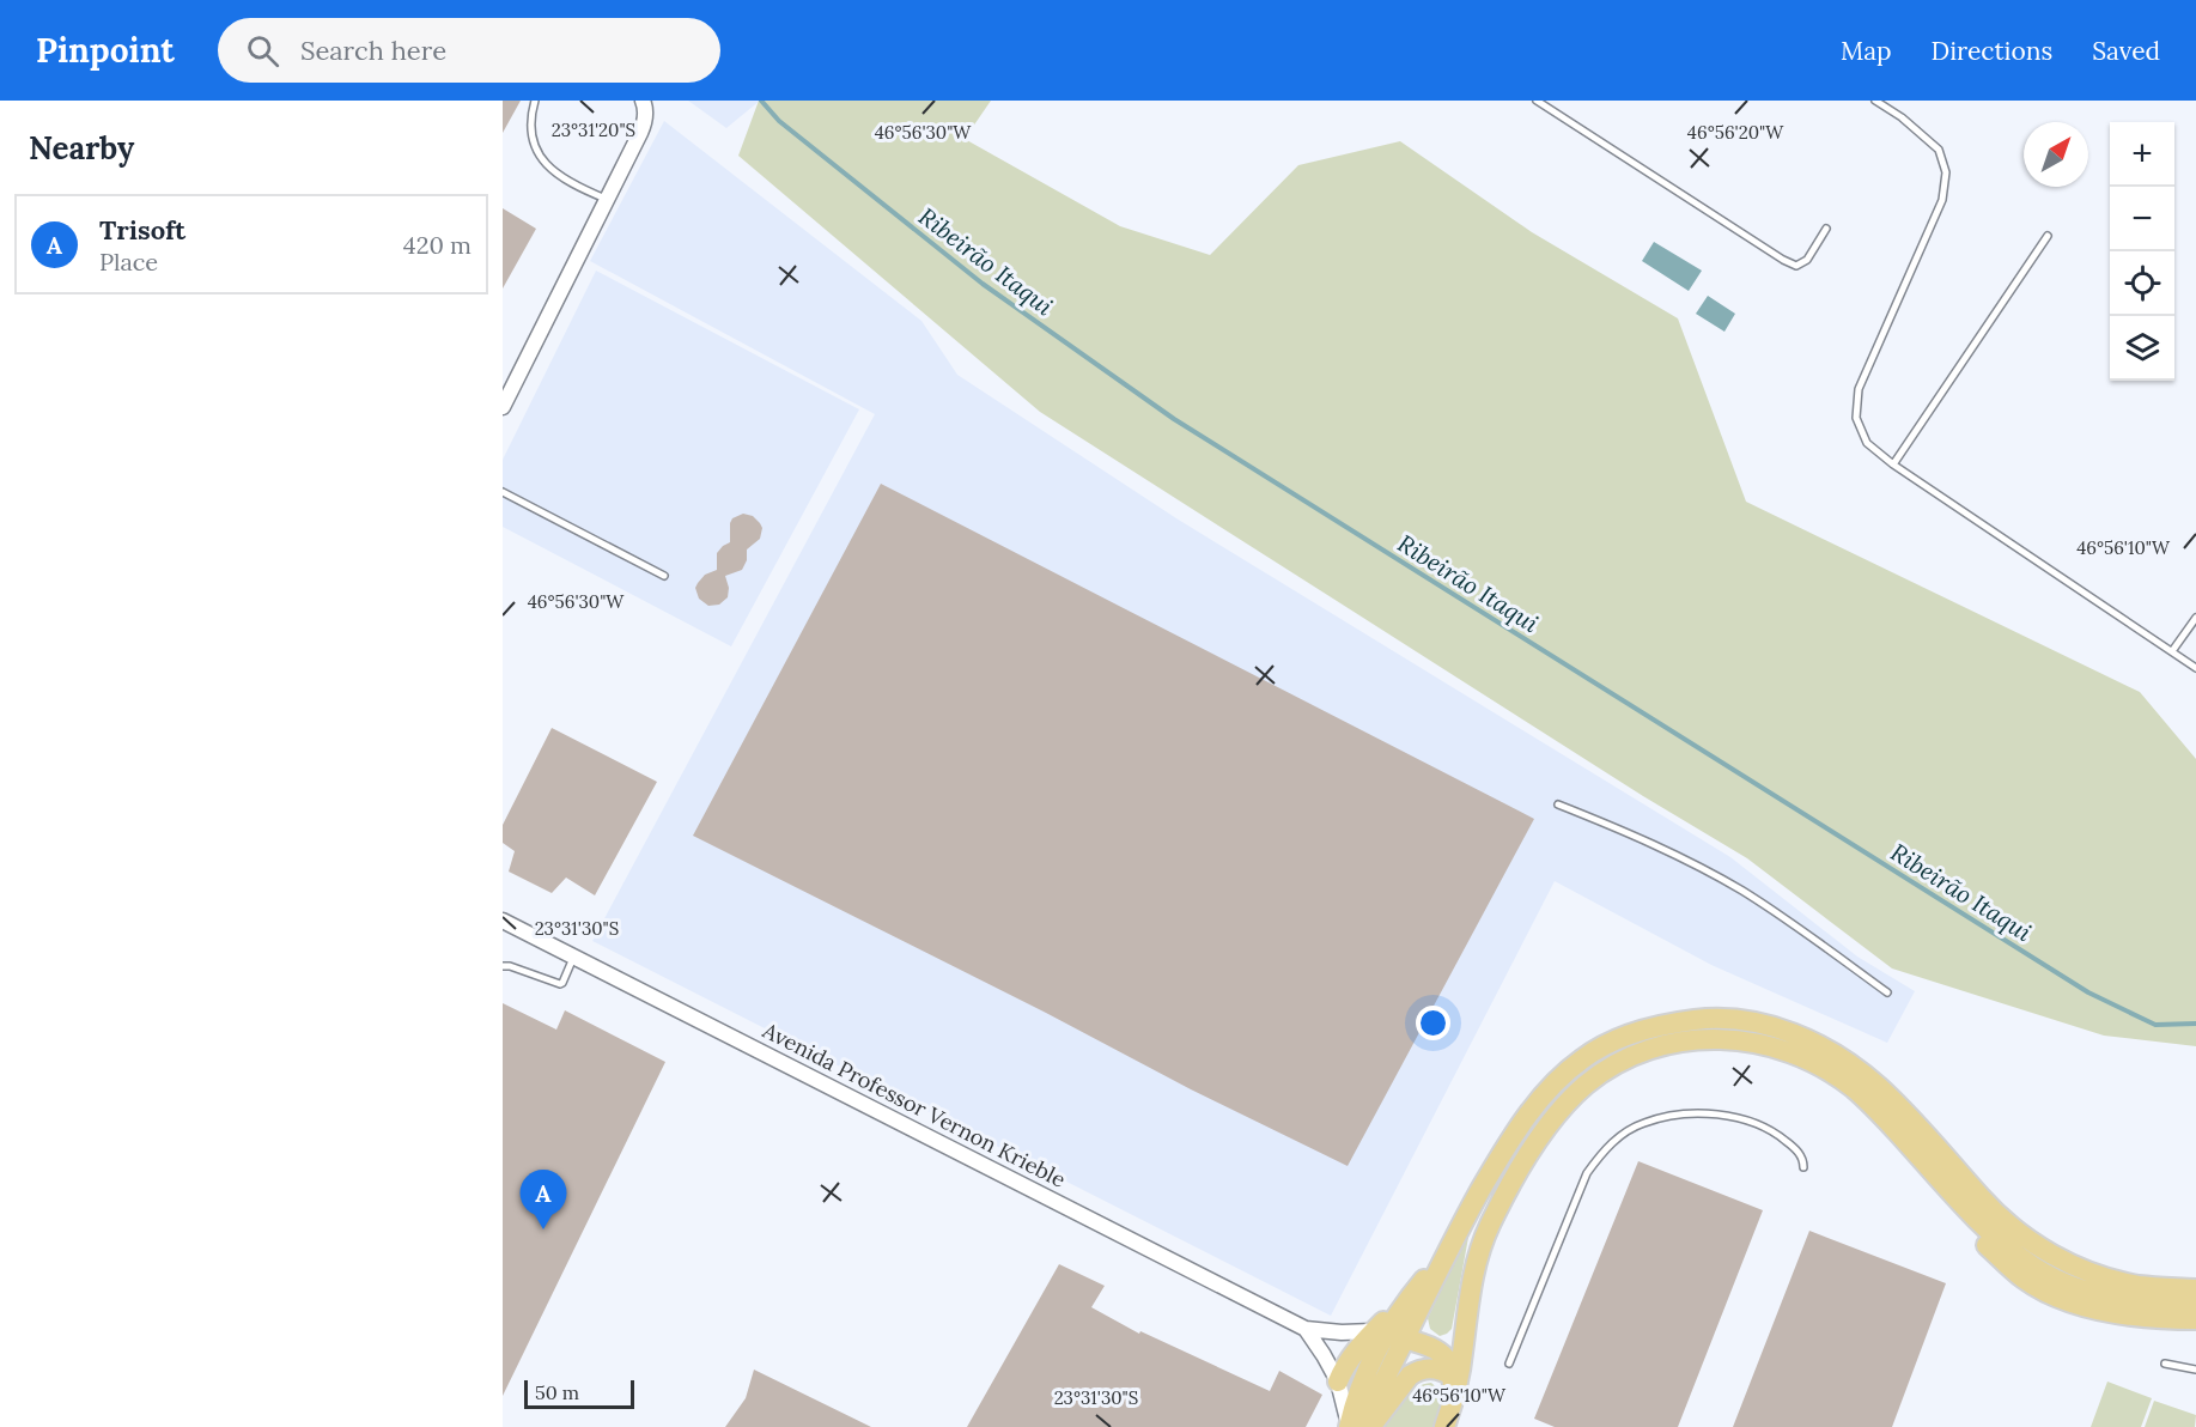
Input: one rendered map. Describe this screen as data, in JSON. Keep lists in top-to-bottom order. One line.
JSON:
{"streets":{"street":["Avenida Professor Vernon Krieble"]},"water":["Ribeirão Itaqui"],"scale_bar":"50 m","north":"top right","page":{"header":"Pinpoint","search":"Search here","nav":["Map","Directions","Saved"],"heading":"Nearby","map_buttons":["+","−"],"list":[{"mark":"A","name":"Trisoft","note":"Place","value":"420 m"}],"pins":"A","scale":"50 m"},"coordinates":["23°31'20\"S","46°56'30\"W","46°56'20\"W","46°56'10\"W","23°31'30\"S"]}
